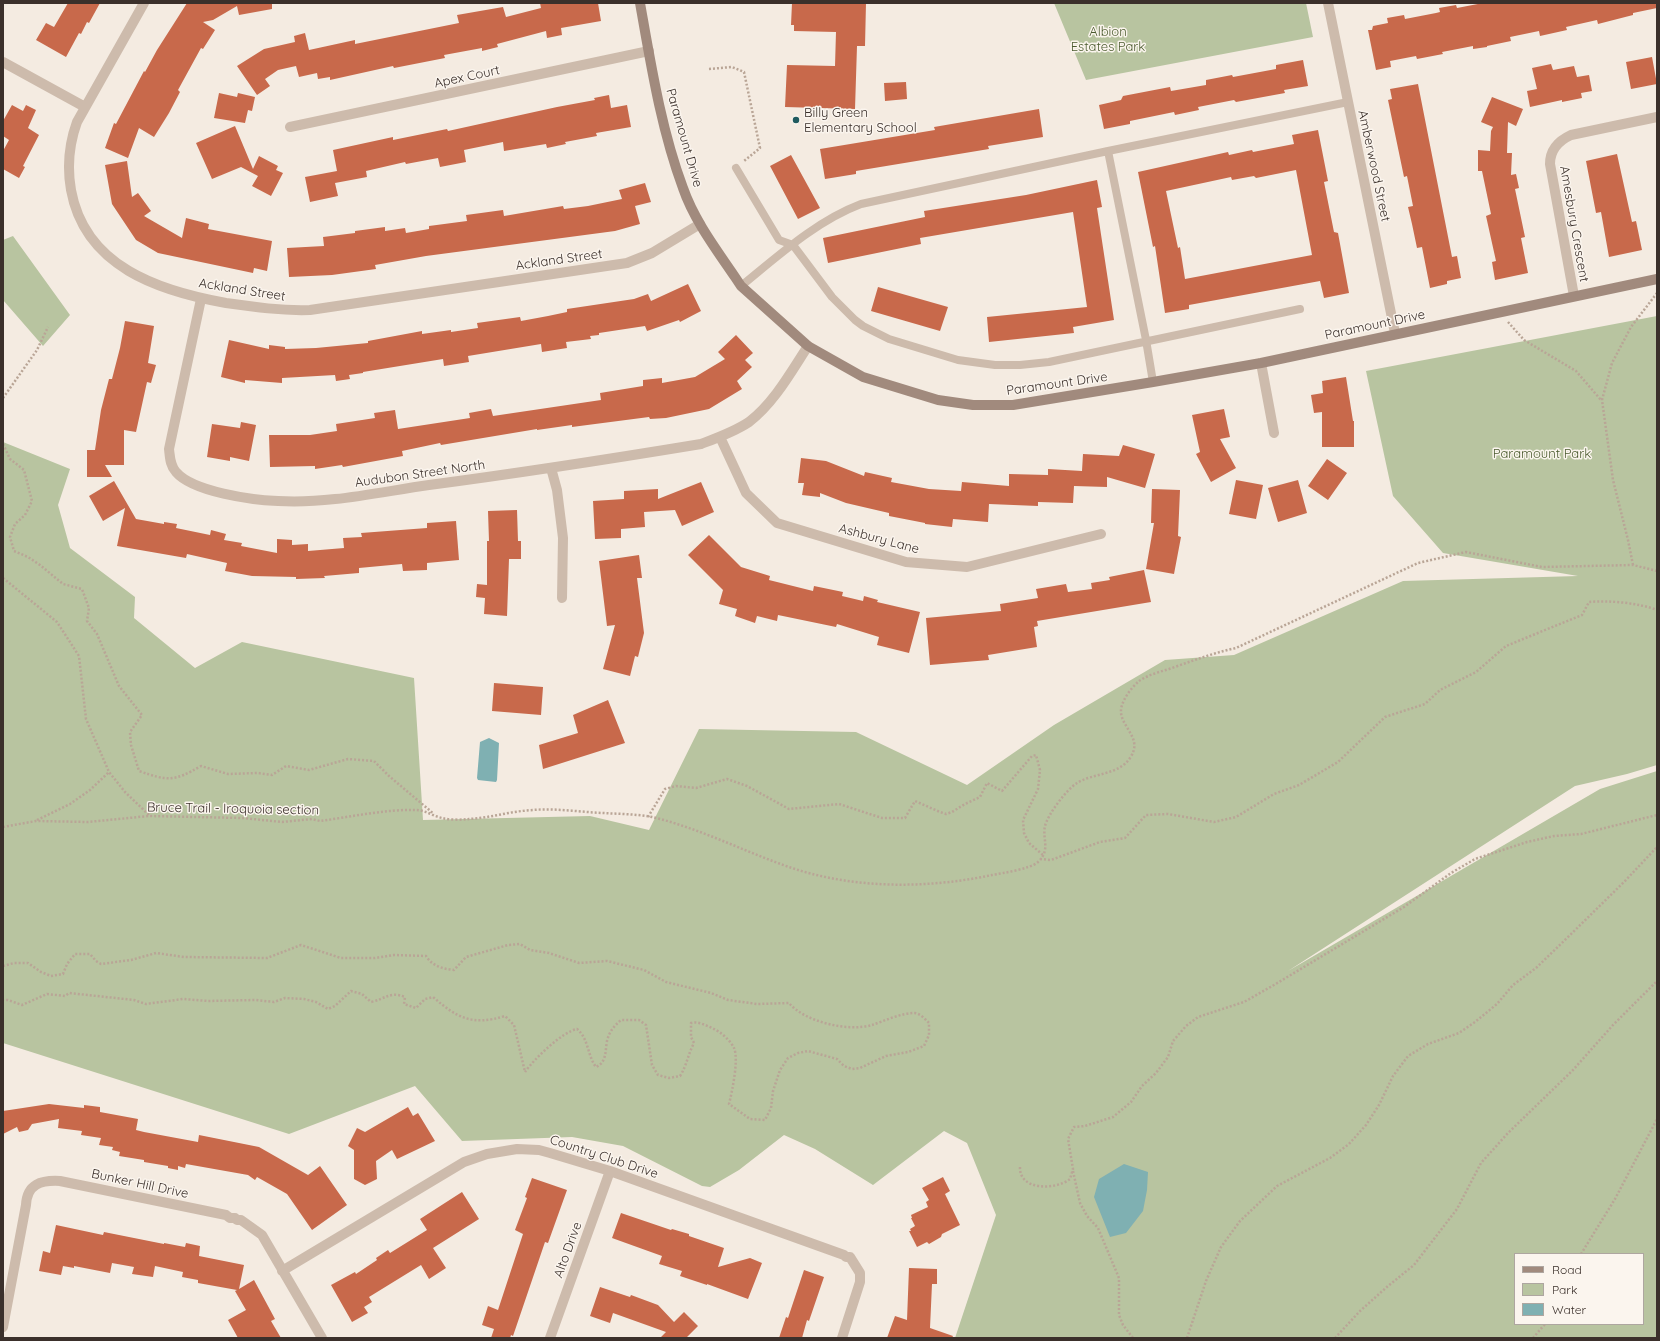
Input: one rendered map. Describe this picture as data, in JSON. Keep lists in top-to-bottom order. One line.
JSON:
{"streets":{"street":["Apex Court","Paramount Drive","Amberwood Street","Amesbury Crescent","Ackland Street","Audubon Street North","Ashbury Lane","Country Club Drive","Bunker Hill Drive","Alto Drive"],"path":["Bruce Trail - Iroquoia section"]},"crossings":[["Apex Court","Paramount Drive"],["Paramount Drive","Amberwood Street"],["Paramount Drive","Amesbury Crescent"],["Paramount Drive","Ackland Street"],["Paramount Drive","Audubon Street North"],["Ackland Street","Audubon Street North"],["Audubon Street North","Ashbury Lane"],["Country Club Drive","Bunker Hill Drive"],["Country Club Drive","Alto Drive"]],"parks":["Albion Estates Park","Paramount Park"],"places":["Billy Green Elementary School"],"legend":["Road","Park","Water"]}
